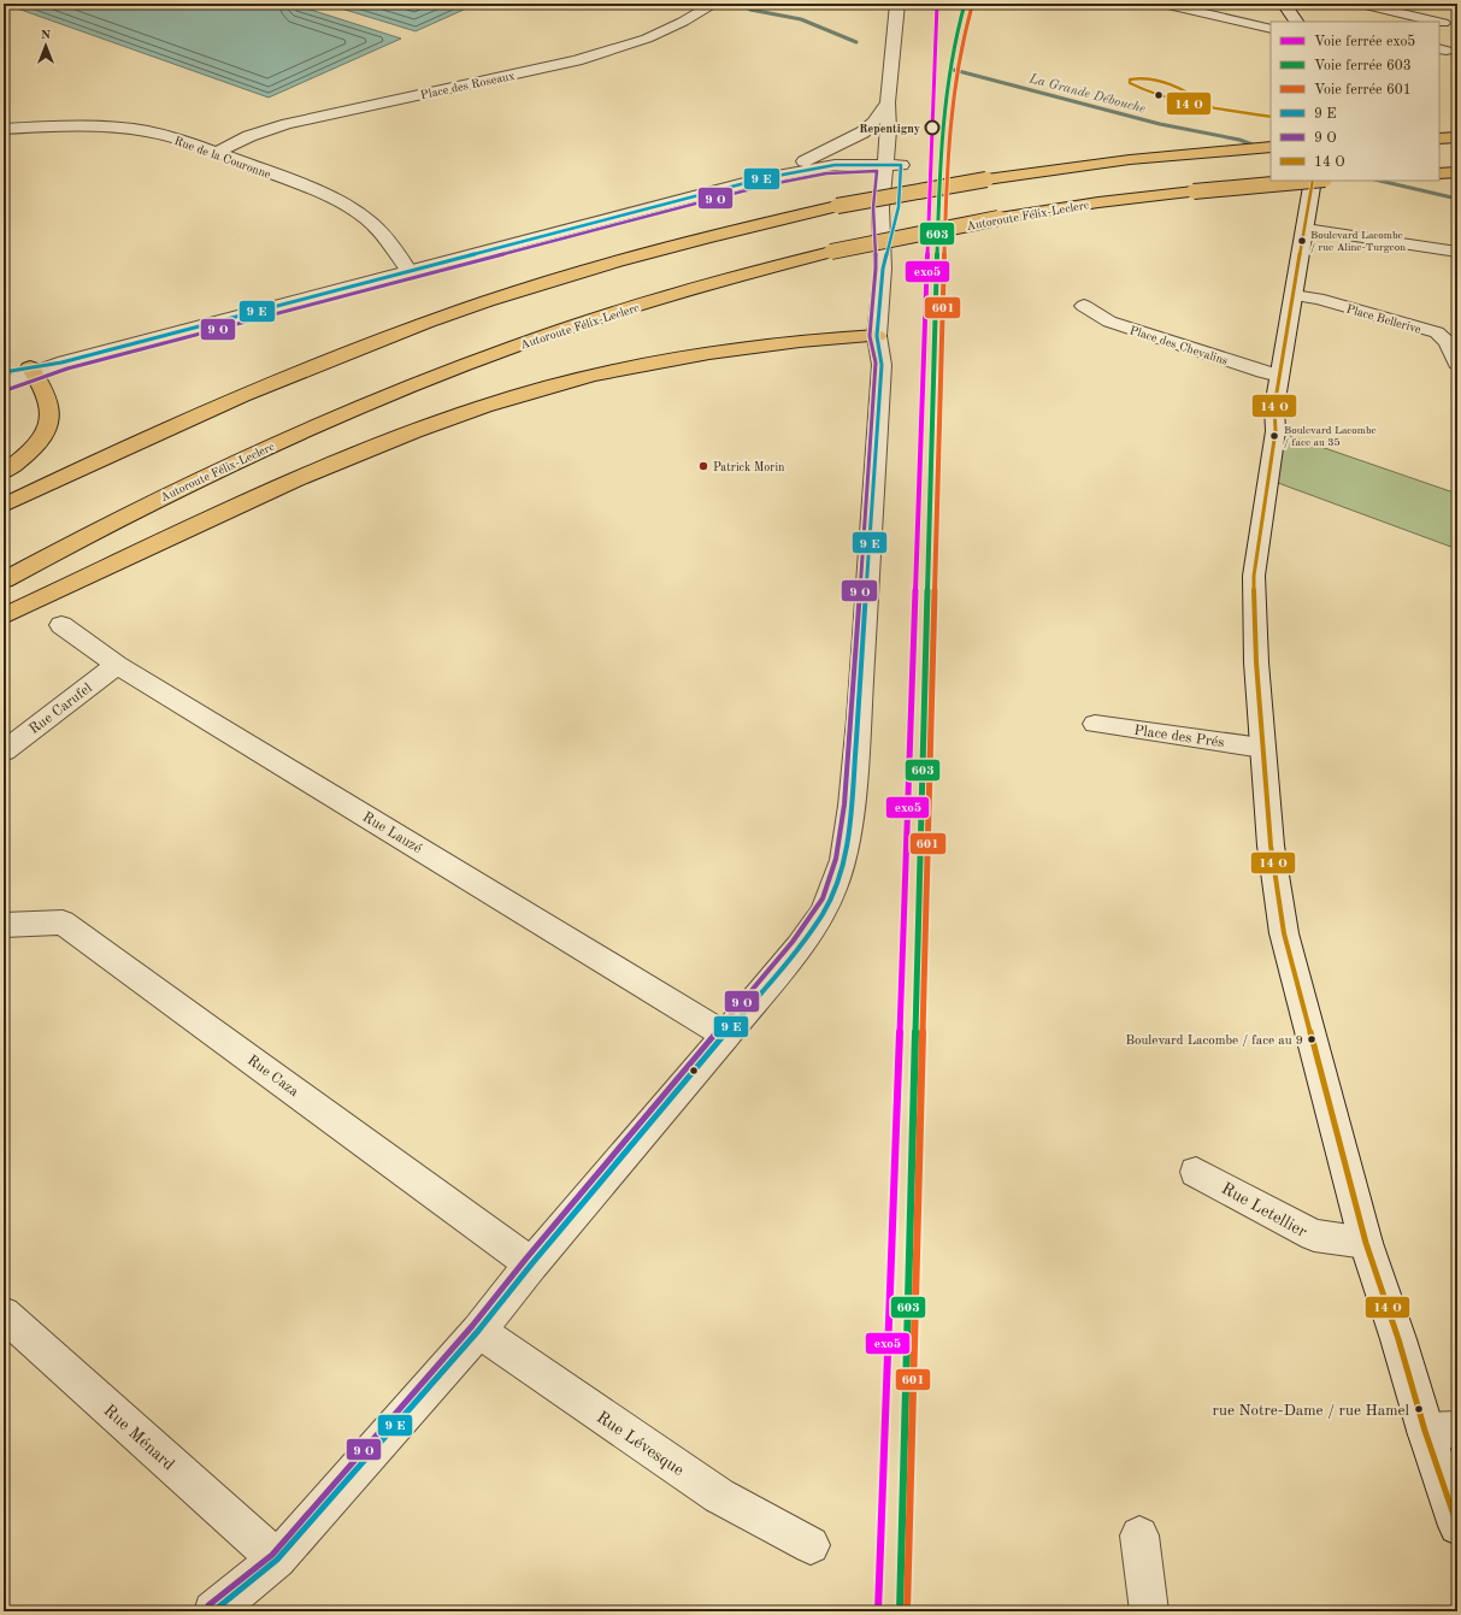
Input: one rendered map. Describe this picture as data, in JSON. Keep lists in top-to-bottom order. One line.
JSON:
{"streets":{"highway":["Autoroute Félix-Leclerc"],"street":["Place des Roseaux","Rue de la Couronne","Place Bellerive","Place des Chevalins","Rue Carufel","Place des Prés","Rue Lauzé","Rue Caza","Rue Letellier","Rue Ménard","Rue Lévesque"]},"crossings":[["Place des Roseaux","Rue de la Couronne"],["Rue Carufel","Rue Lauzé"]],"water":["La Grande Débouche"],"places":["Repentigny","Boulevard Lacombe / rue Aline-Turgeon","Boulevard Lacombe / face au 35","Patrick Morin","Boulevard Lacombe / face au 9","rue Notre-Dame / rue Hamel"],"lines":["rail line exo5","rail line 603","rail line 601"],"legend":["Voie ferrée exo5","Voie ferrée 603","Voie ferrée 601","9 E","9 O","14 O"],"north":"top"}
